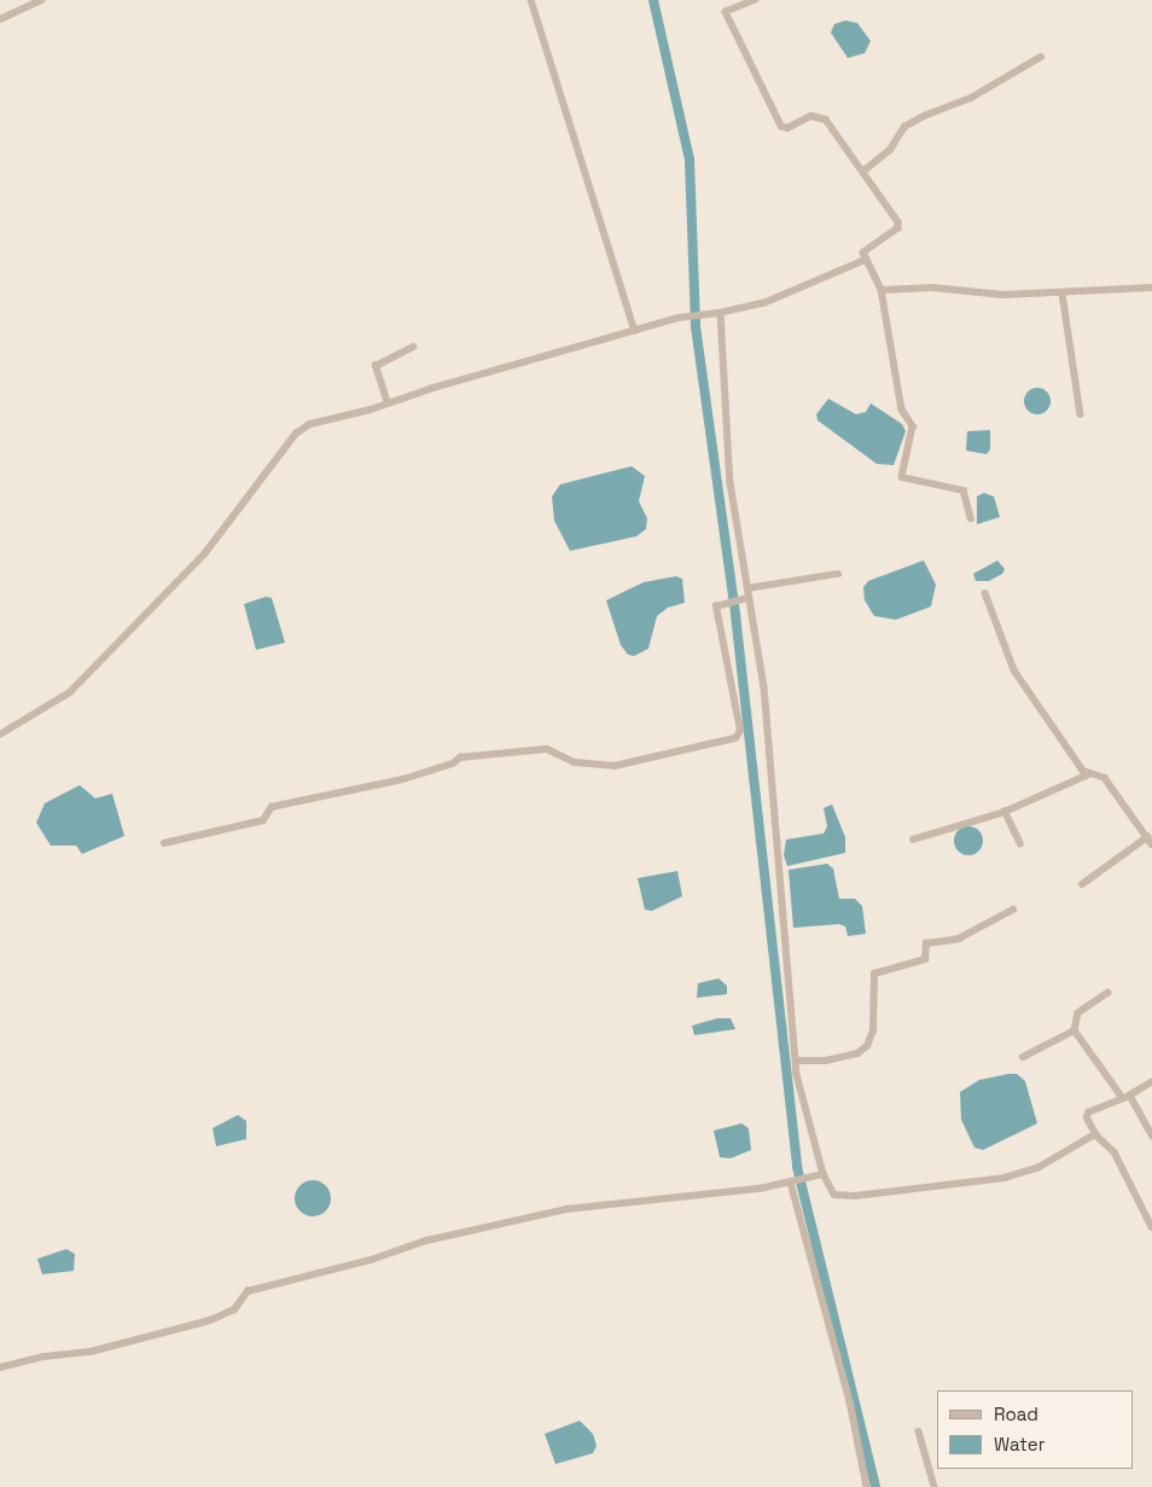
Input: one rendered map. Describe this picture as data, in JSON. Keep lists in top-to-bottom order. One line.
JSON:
{"legend":["Road","Water"]}
